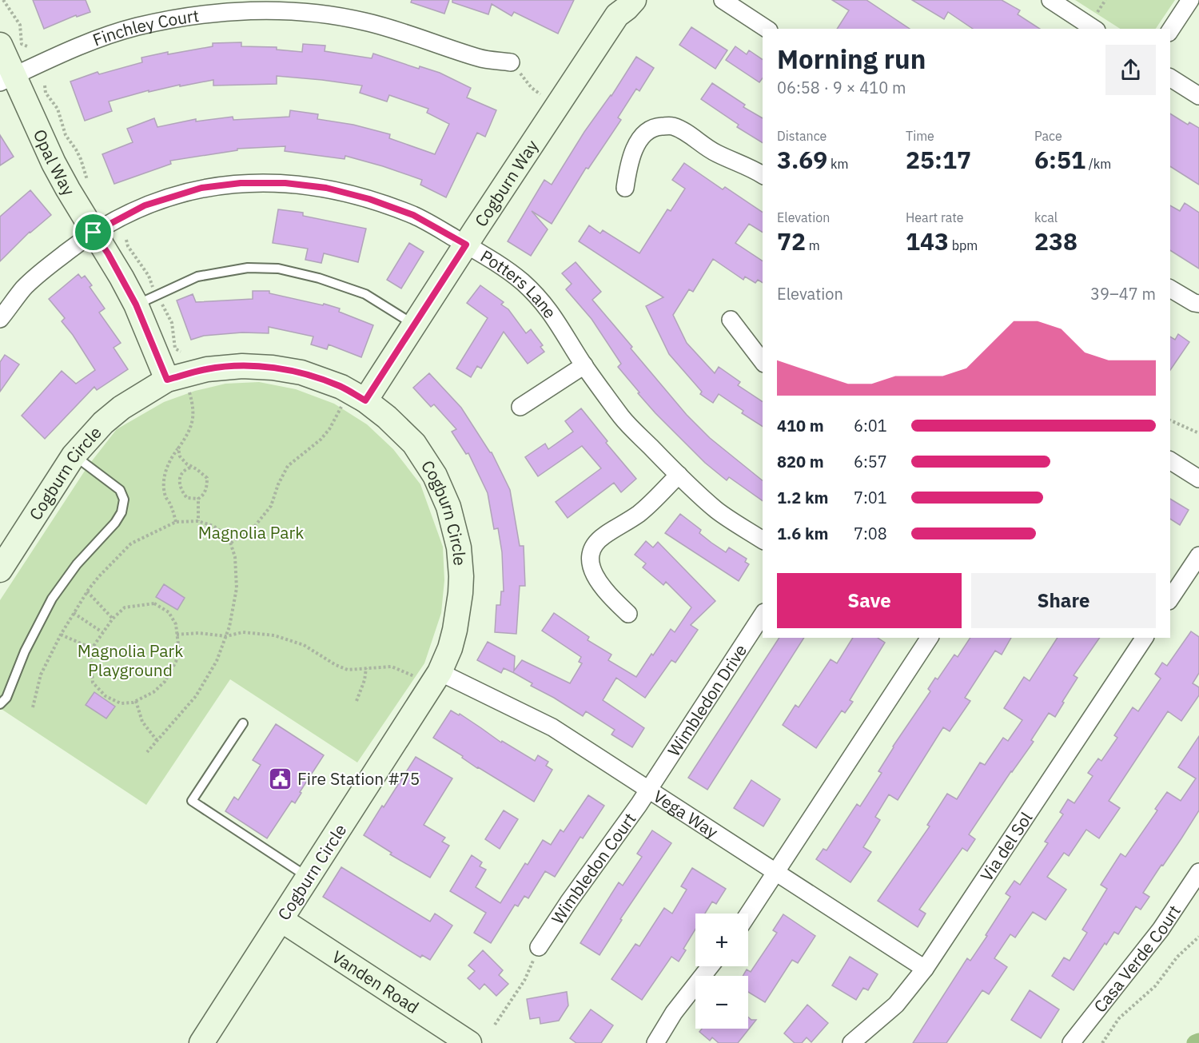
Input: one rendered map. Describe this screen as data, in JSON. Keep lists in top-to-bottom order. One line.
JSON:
{"streets":{"street":["Finchley Court","Opal Way","Cogburn Way","Potters Lane","Cogburn Circle","Wimbledon Drive","Vega Way","Via del Sol","Wimbledon Court","Casa Verde Court","Vanden Road"]},"crossings":[["Finchley Court","Opal Way"],["Opal Way","Potters Lane"],["Opal Way","Cogburn Circle"],["Cogburn Way","Potters Lane"],["Cogburn Way","Cogburn Circle"],["Cogburn Circle","Vega Way"],["Cogburn Circle","Vanden Road"],["Wimbledon Drive","Vega Way"],["Wimbledon Drive","Wimbledon Court"],["Vega Way","Via del Sol"],["Vega Way","Wimbledon Court"]],"parks":["Magnolia Park","Magnolia Park Playground"],"places":{"public building":["Fire Station #75"]},"page":{"heading":["Morning run","06:58 · 9 × 410 m"],"stats":[["Distance","3.69 km"],["Time","25:17"],["Pace","6:51 /km"],["Elevation","72 m"],["Heart rate","143 bpm"],["kcal","238"]],"chart":["Elevation","39–47 m"],"list":[{"name":"410 m","note":"6:01"},{"name":"820 m","note":"6:57"},{"name":"1.2 km","note":"7:01"},{"name":"1.6 km","note":"7:08"}],"buttons":["Save","Share"],"map_buttons":["+","−"]}}
